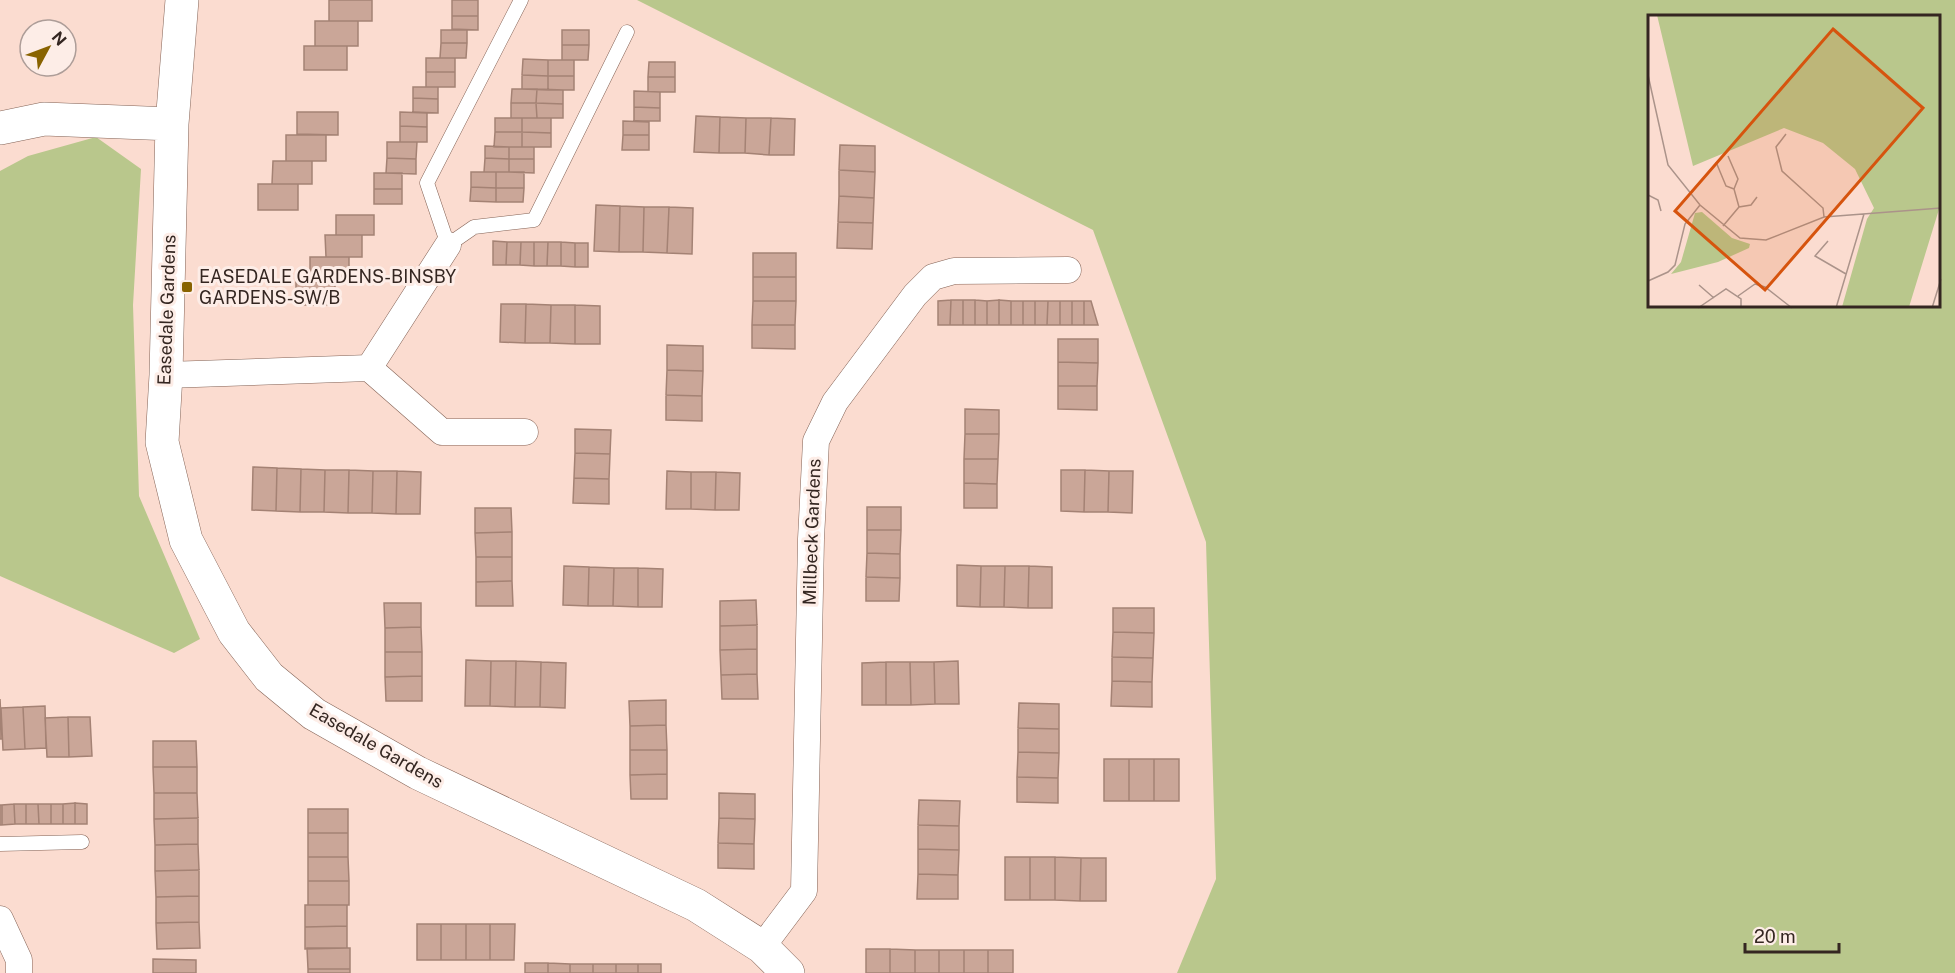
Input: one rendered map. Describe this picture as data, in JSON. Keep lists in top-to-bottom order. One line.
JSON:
{"streets":{"street":["Easedale Gardens","Millbeck Gardens"]},"crossings":[["Easedale Gardens","Millbeck Gardens"]],"places":{"transit":["EASEDALE GARDENS-BINSBY GARDENS-SW/B"]},"scale_bar":"20 m","north":"top right"}
